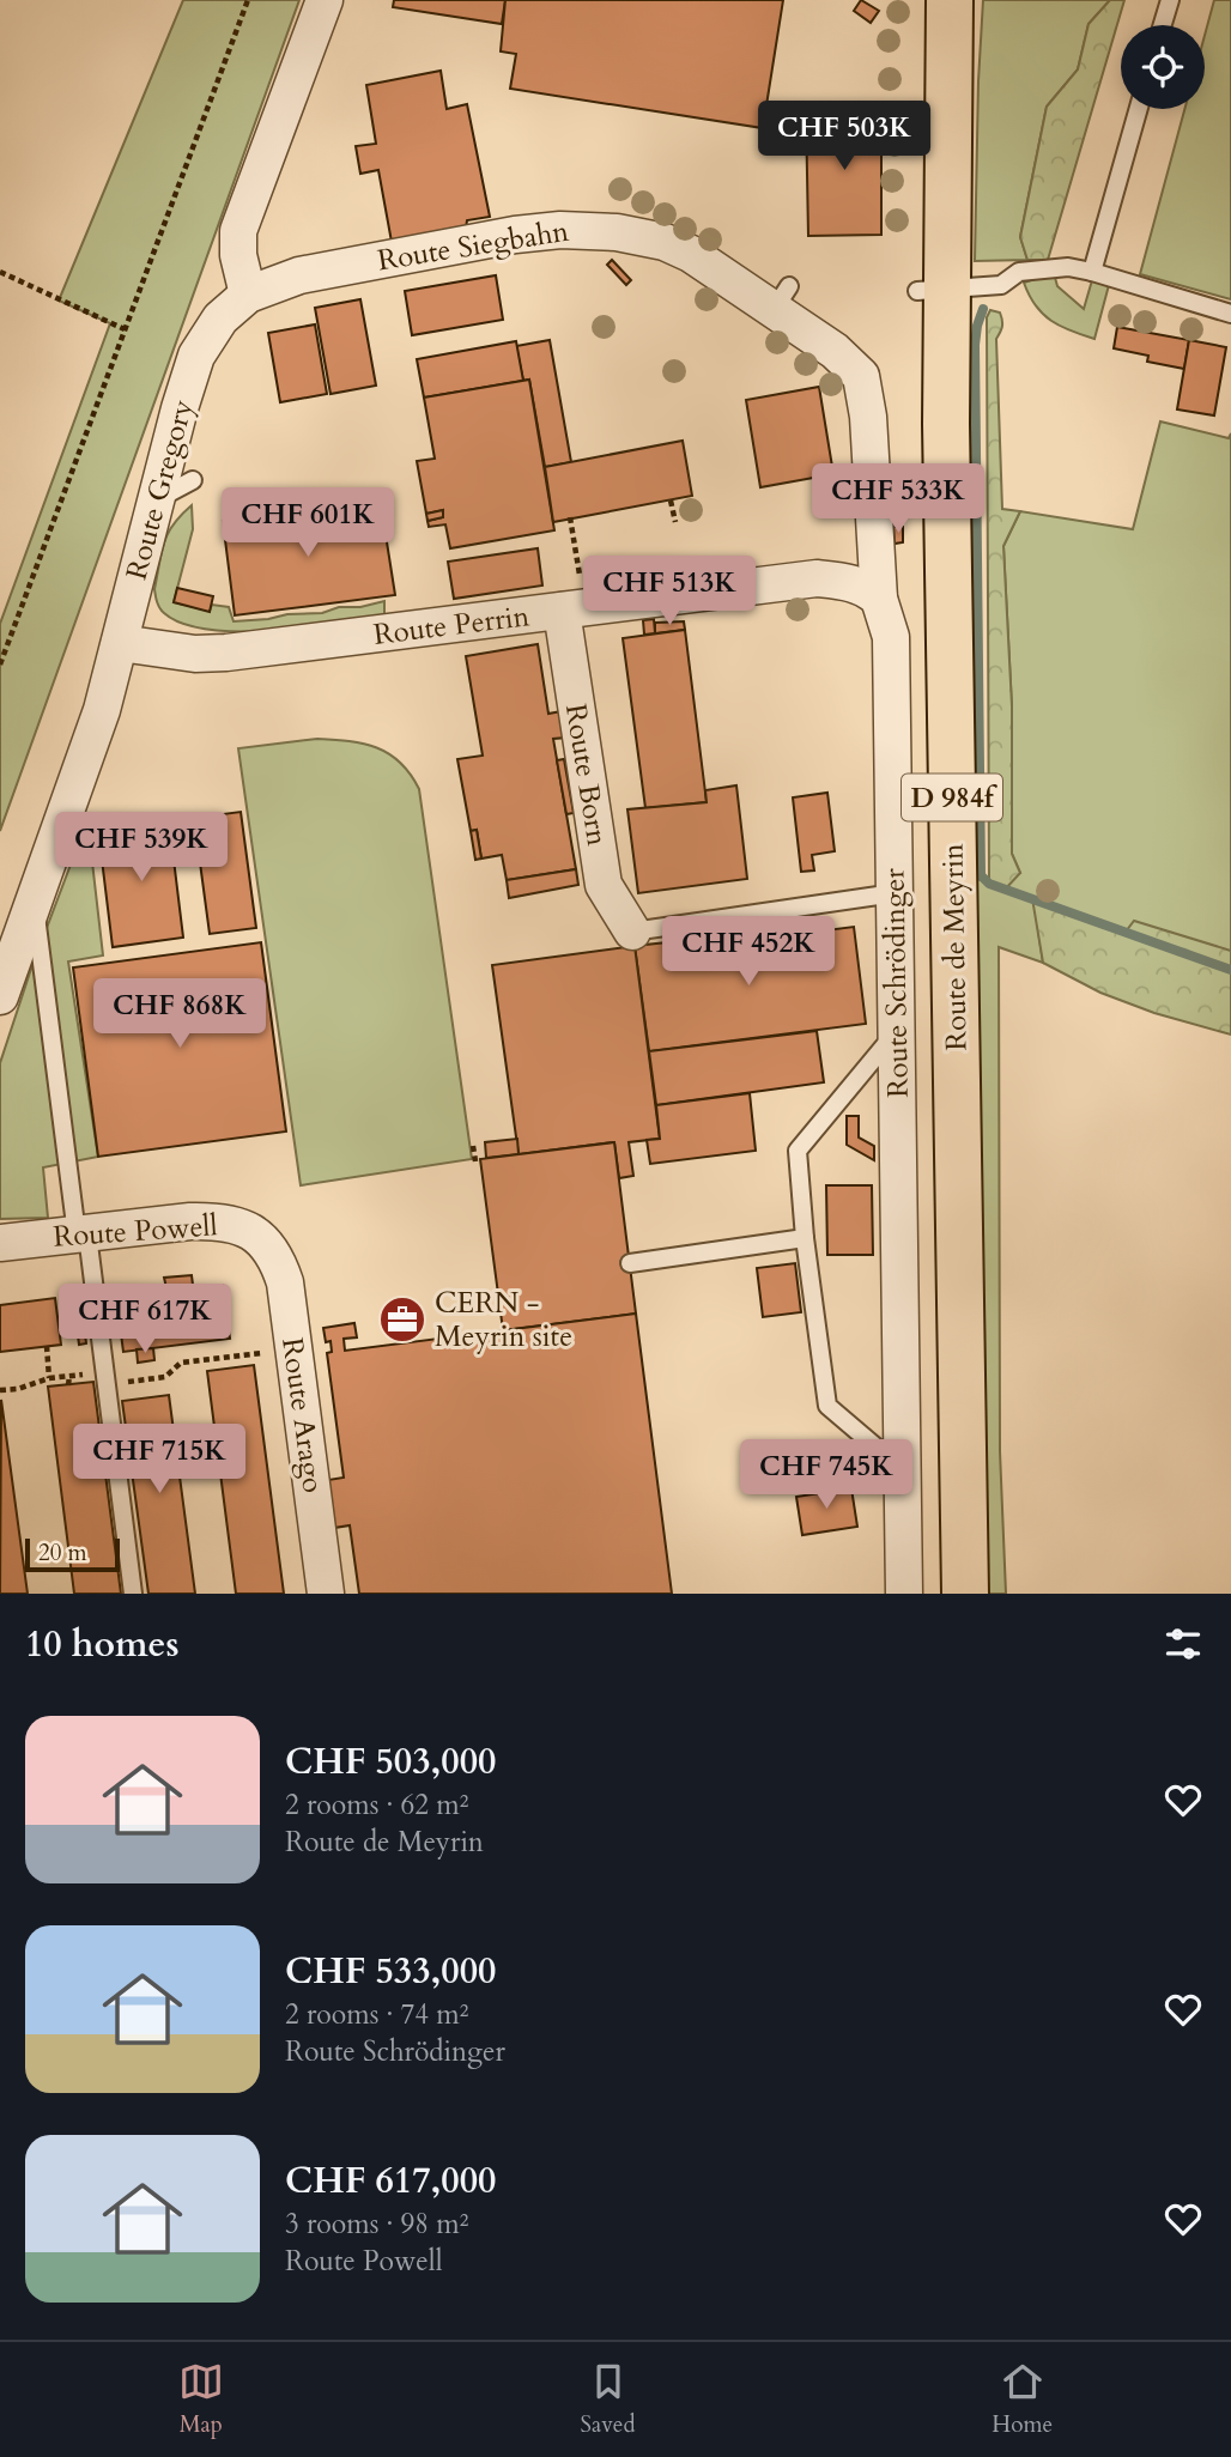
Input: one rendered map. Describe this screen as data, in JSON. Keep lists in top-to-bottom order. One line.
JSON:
{"streets":{"main road":["D 984f","Route de Meyrin"],"street":["Route Siegbahn","Route Gregory","Route Perrin","Route Born","Route Schrödinger","Route Powell","Route Arago"]},"crossings":[["Route Siegbahn","Route Gregory"],["Route Siegbahn","Route Schrödinger"],["Route Gregory","Route Perrin"],["Route Perrin","Route Born"],["Route Perrin","Route Schrödinger"],["Route Powell","Route Arago"]],"places":{"office":["CERN - Meyrin site"]},"scale_bar":"20 m","page":{"price":["CHF 503K","CHF 533K","CHF 601K","CHF 513K","CHF 539K","CHF 452K","CHF 868K","CHF 617K","CHF 715K","CHF 745K"],"scale":"20 m","heading":"10 homes","list":[{"name":"CHF 503,000","note":"2 rooms · 62 m² · Route de Meyrin"},{"name":"CHF 533,000","note":"2 rooms · 74 m² · Route Schrödinger"},{"name":"CHF 617,000","note":"3 rooms · 98 m² · Route Powell"}],"tabs":["Map","Saved","Home"]}}
